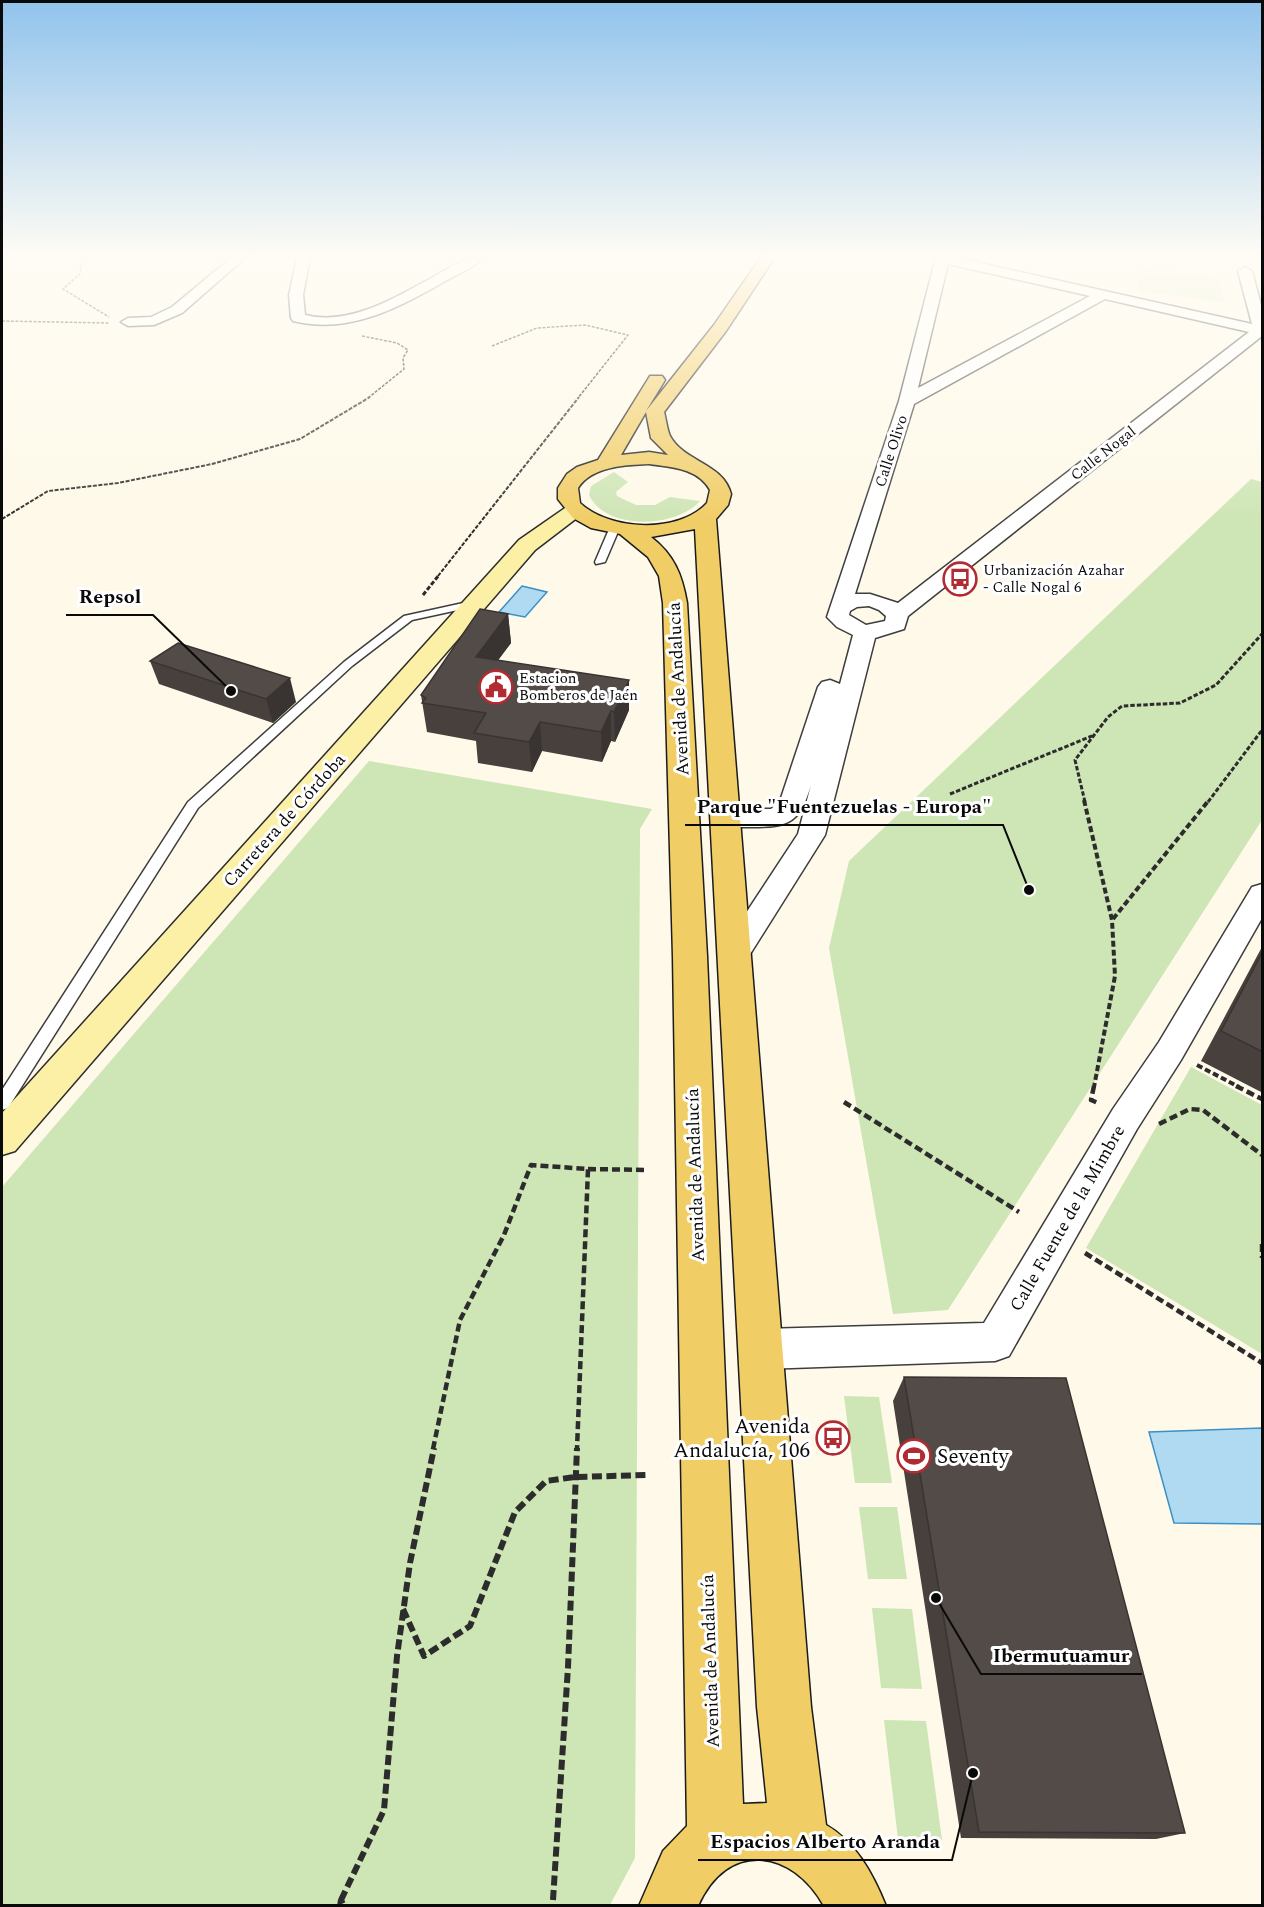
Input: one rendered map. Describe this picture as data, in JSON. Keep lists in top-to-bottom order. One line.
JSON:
{"streets":{"main road":["Avenida de Andalucía","Carretera de Córdoba"],"street":["Calle Olivo","Calle Nogal","Calle Fuente de la Mimbre"]},"crossings":[["Calle Olivo","Calle Nogal"],["Calle Olivo","Avenida de Andalucía"],["Avenida de Andalucía","Calle Fuente de la Mimbre"]],"places":{"bus stop":["Urbanización Azahar - Calle Nogal 6","Avenida Andalucía, 106"],"public building":["Estacion Bomberos de Jaén"],"other":["Repsol","Parque \"Fuentezuelas - Europa\"","Ibermutuamur","Espacios Alberto Aranda"],"sports":["Seventy"]}}
